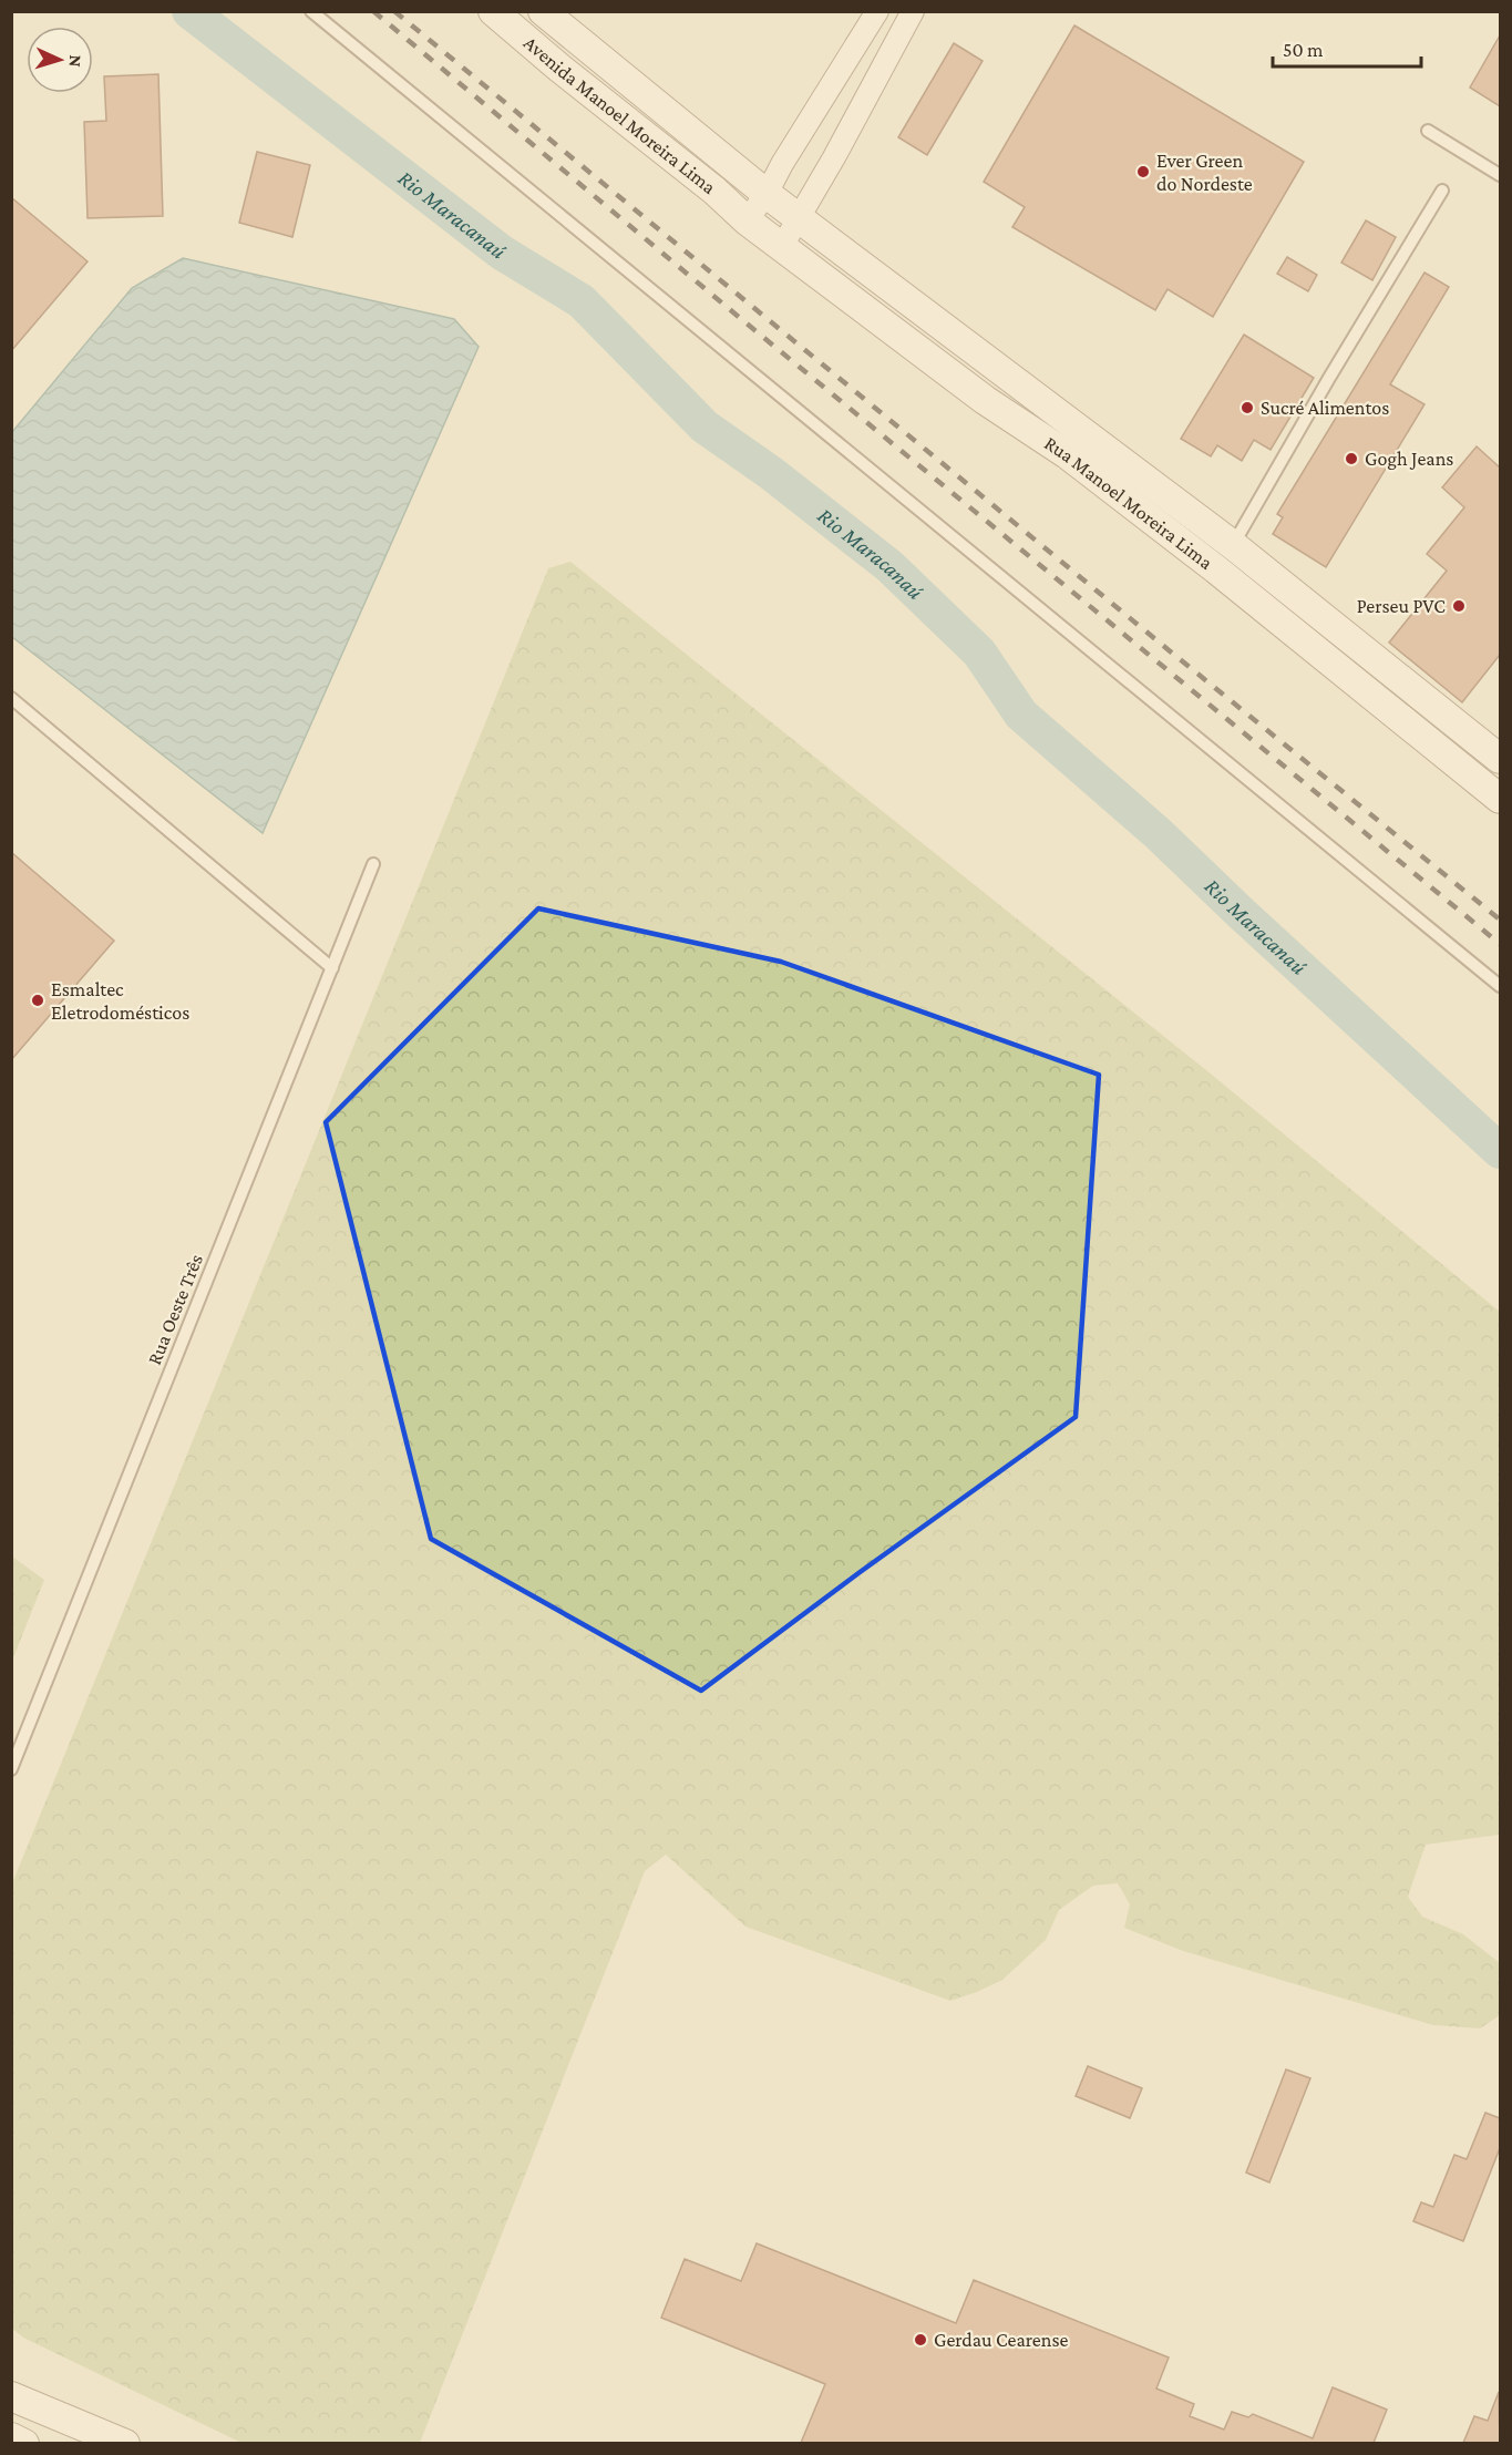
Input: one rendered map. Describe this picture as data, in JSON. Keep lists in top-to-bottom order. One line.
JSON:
{"streets":{"street":["Avenida Manoel Moreira Lima","Rua Manoel Moreira Lima"],"lane":["Rua Oeste Três"]},"crossings":[["Avenida Manoel Moreira Lima","Rua Manoel Moreira Lima"]],"water":["Rio Maracanaú"],"places":["Ever Green do Nordeste","Sucré Alimentos","Gogh Jeans","Perseu PVC","Esmaltec Eletrodomésticos","Gerdau Cearense"],"scale_bar":"50 m","north":"right"}
